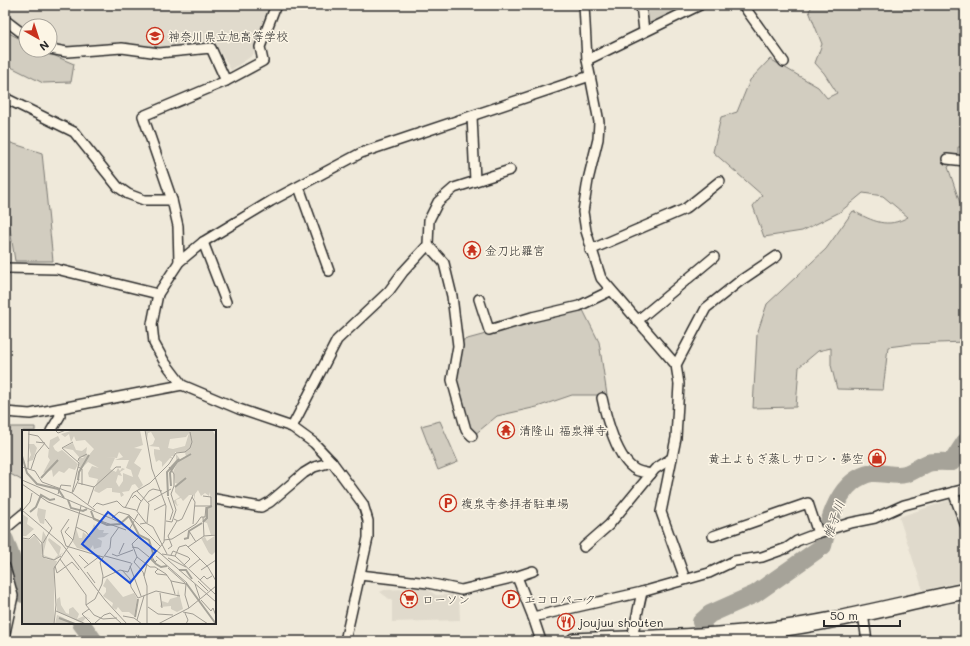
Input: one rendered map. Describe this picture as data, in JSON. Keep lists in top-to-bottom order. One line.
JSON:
{"water":["帷子川"],"places":{"school or university":["神奈川県立旭高等学校"],"temple":["金刀比羅宮","清隆山 福泉禅寺"],"shop":["黄土よもぎ蒸しサロン・夢空"],"parking":["複泉寺参拝者駐車場","エコロパーク"],"supermarket":["ローソン"],"restaurant":["joujuu shouten"]},"scale_bar":"50 m","north":"bottom right"}
